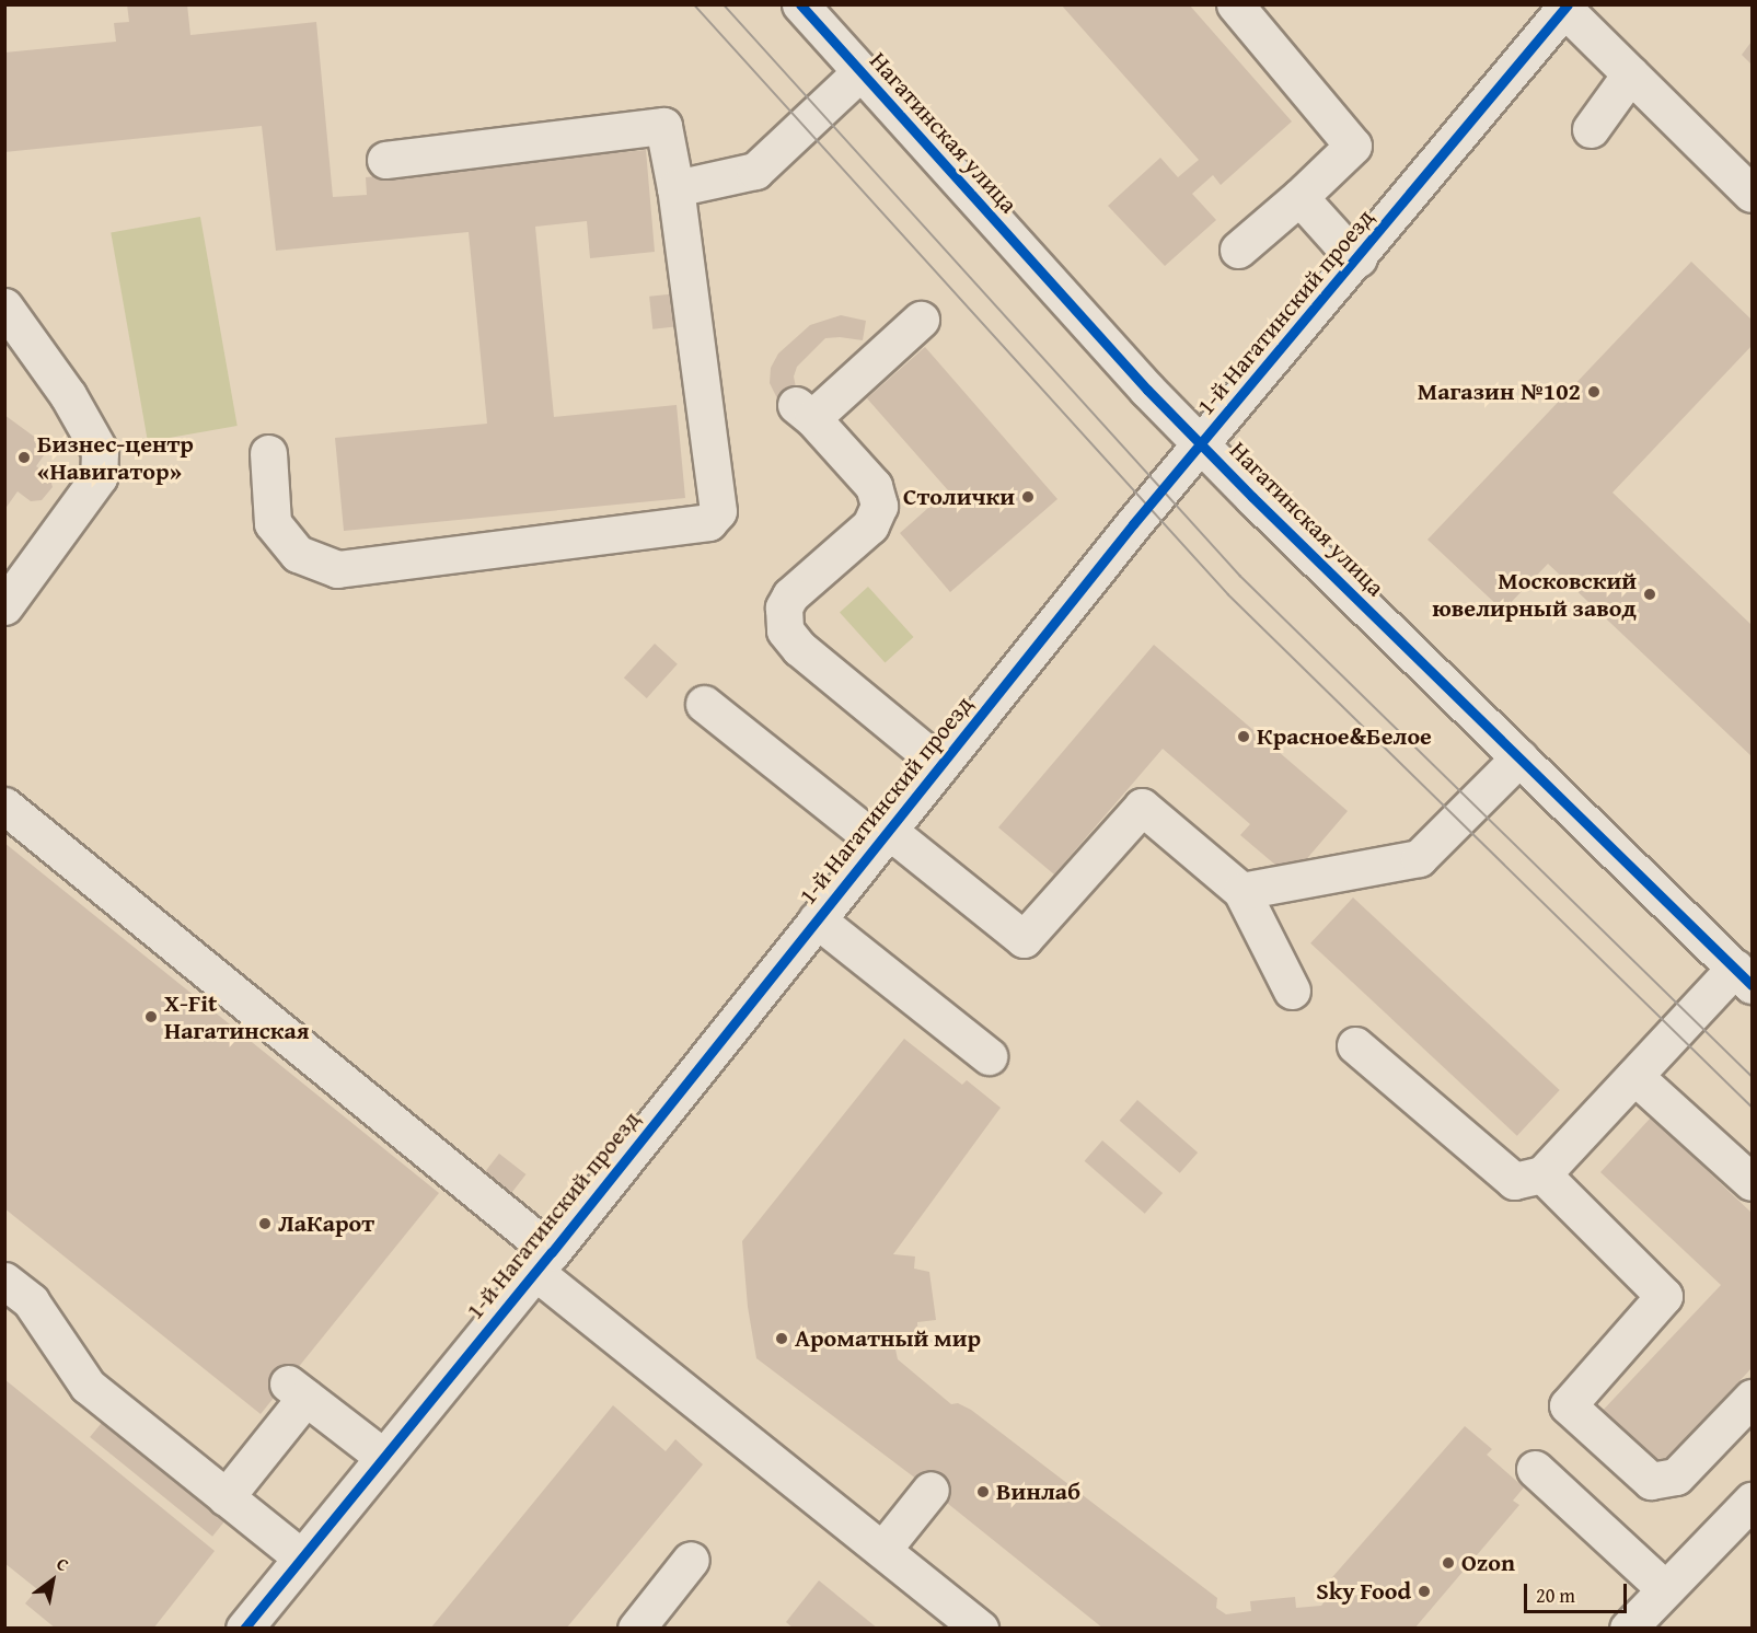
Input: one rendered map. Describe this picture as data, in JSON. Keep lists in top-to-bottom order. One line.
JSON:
{"streets":{"street":["Нагатинская улица","1-й Нагатинский проезд"]},"crossings":[["Нагатинская улица","1-й Нагатинский проезд"]],"places":["Магазин №102","Бизнес-центр «Навигатор»","Столички","Московский ювелирный завод","Красное&Белое","X-Fit Нагатинская","ЛаКарот","Ароматный мир","Винлаб","Ozon","Sky Food"],"scale_bar":"20 m","north":"top right"}
